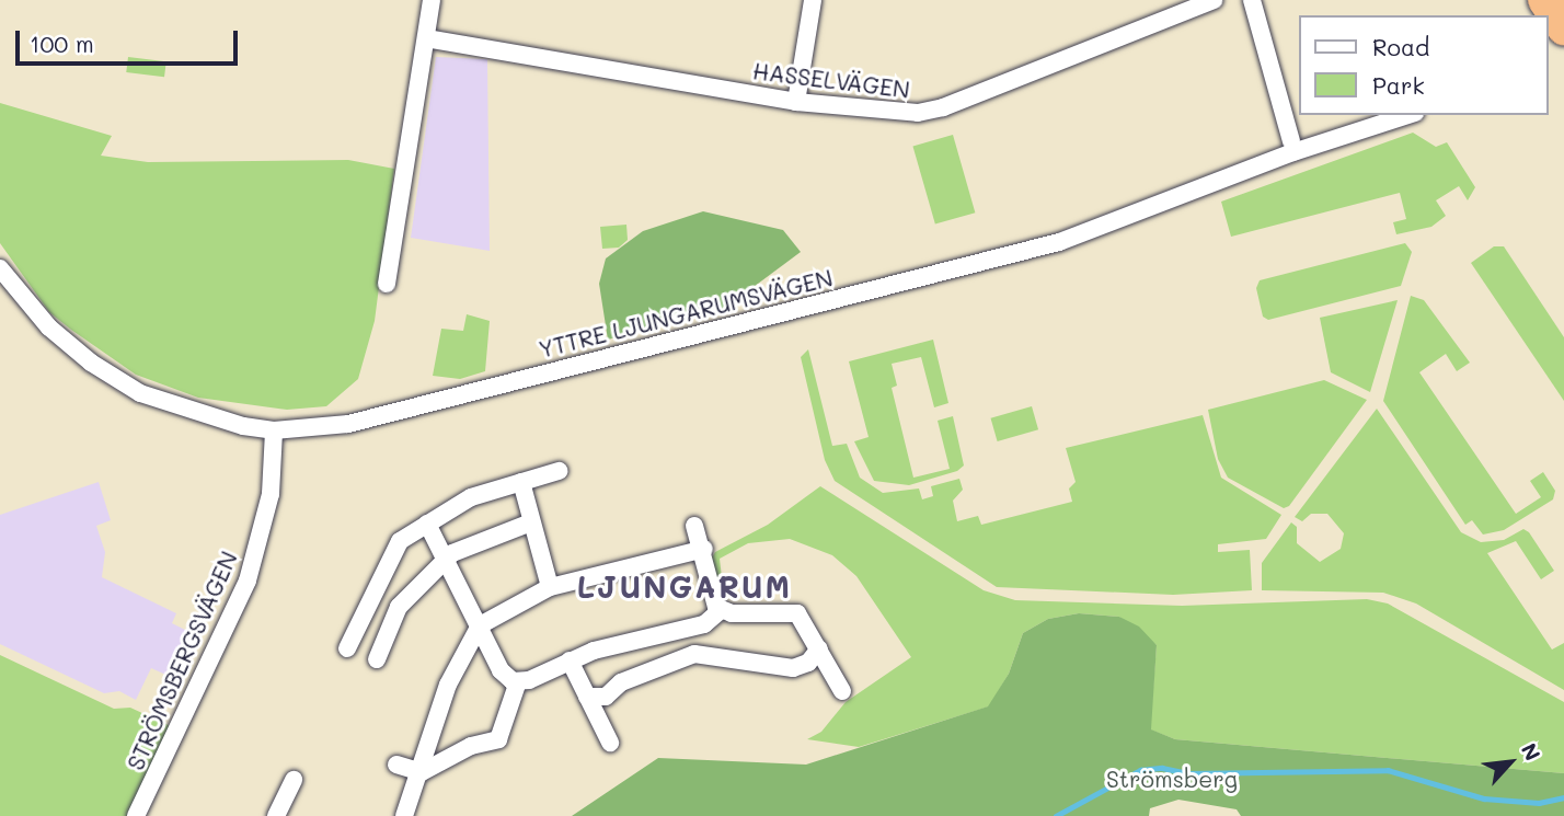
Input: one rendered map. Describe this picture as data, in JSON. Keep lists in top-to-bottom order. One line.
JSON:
{"streets":{"street":["HASSELVÄGEN","YTTRE LJUNGARUMSVÄGEN","STRÖMSBERGSVÄGEN"]},"crossings":[["YTTRE LJUNGARUMSVÄGEN","STRÖMSBERGSVÄGEN"]],"districts":["LJUNGARUM"],"parks":["Strömsberg"],"legend":["Road","Park"],"scale_bar":"100 m","north":"top right"}
